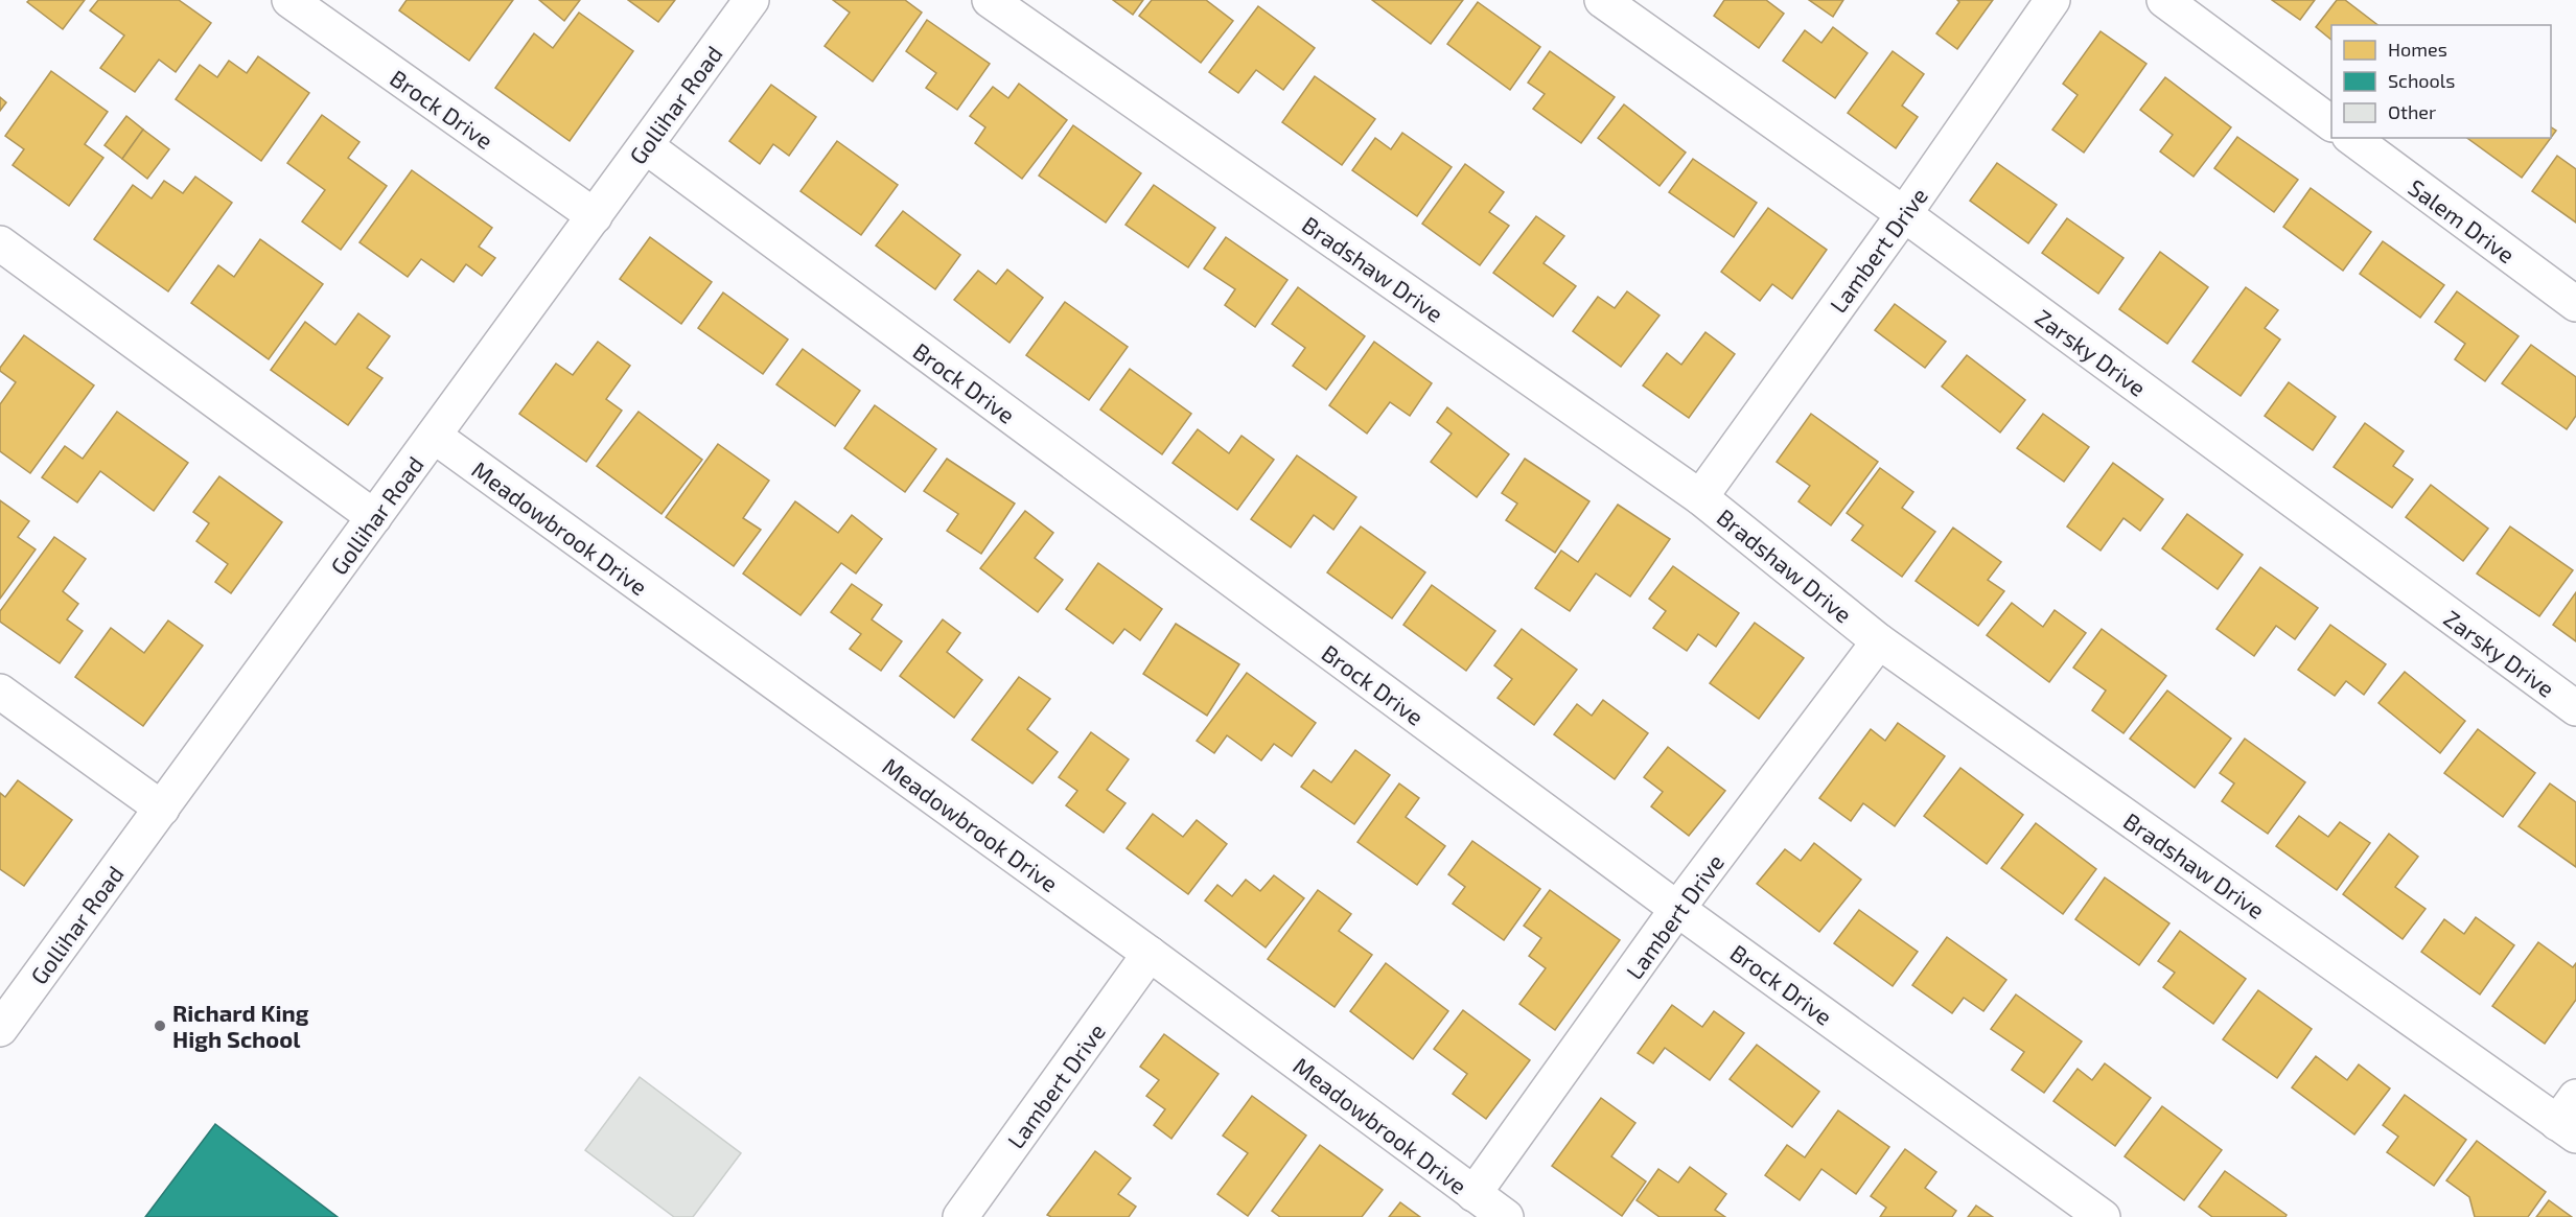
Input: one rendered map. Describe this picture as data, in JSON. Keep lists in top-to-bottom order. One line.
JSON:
{"streets":{"street":["Gollihar Road","Brock Drive","Salem Drive","Lambert Drive","Bradshaw Drive","Zarsky Drive","Meadowbrook Drive"]},"crossings":[["Gollihar Road","Brock Drive"],["Gollihar Road","Meadowbrook Drive"],["Brock Drive","Lambert Drive"],["Lambert Drive","Bradshaw Drive"],["Lambert Drive","Zarsky Drive"],["Lambert Drive","Meadowbrook Drive"]],"places":["Richard King High School"],"legend":["Homes","Schools","Other"]}
